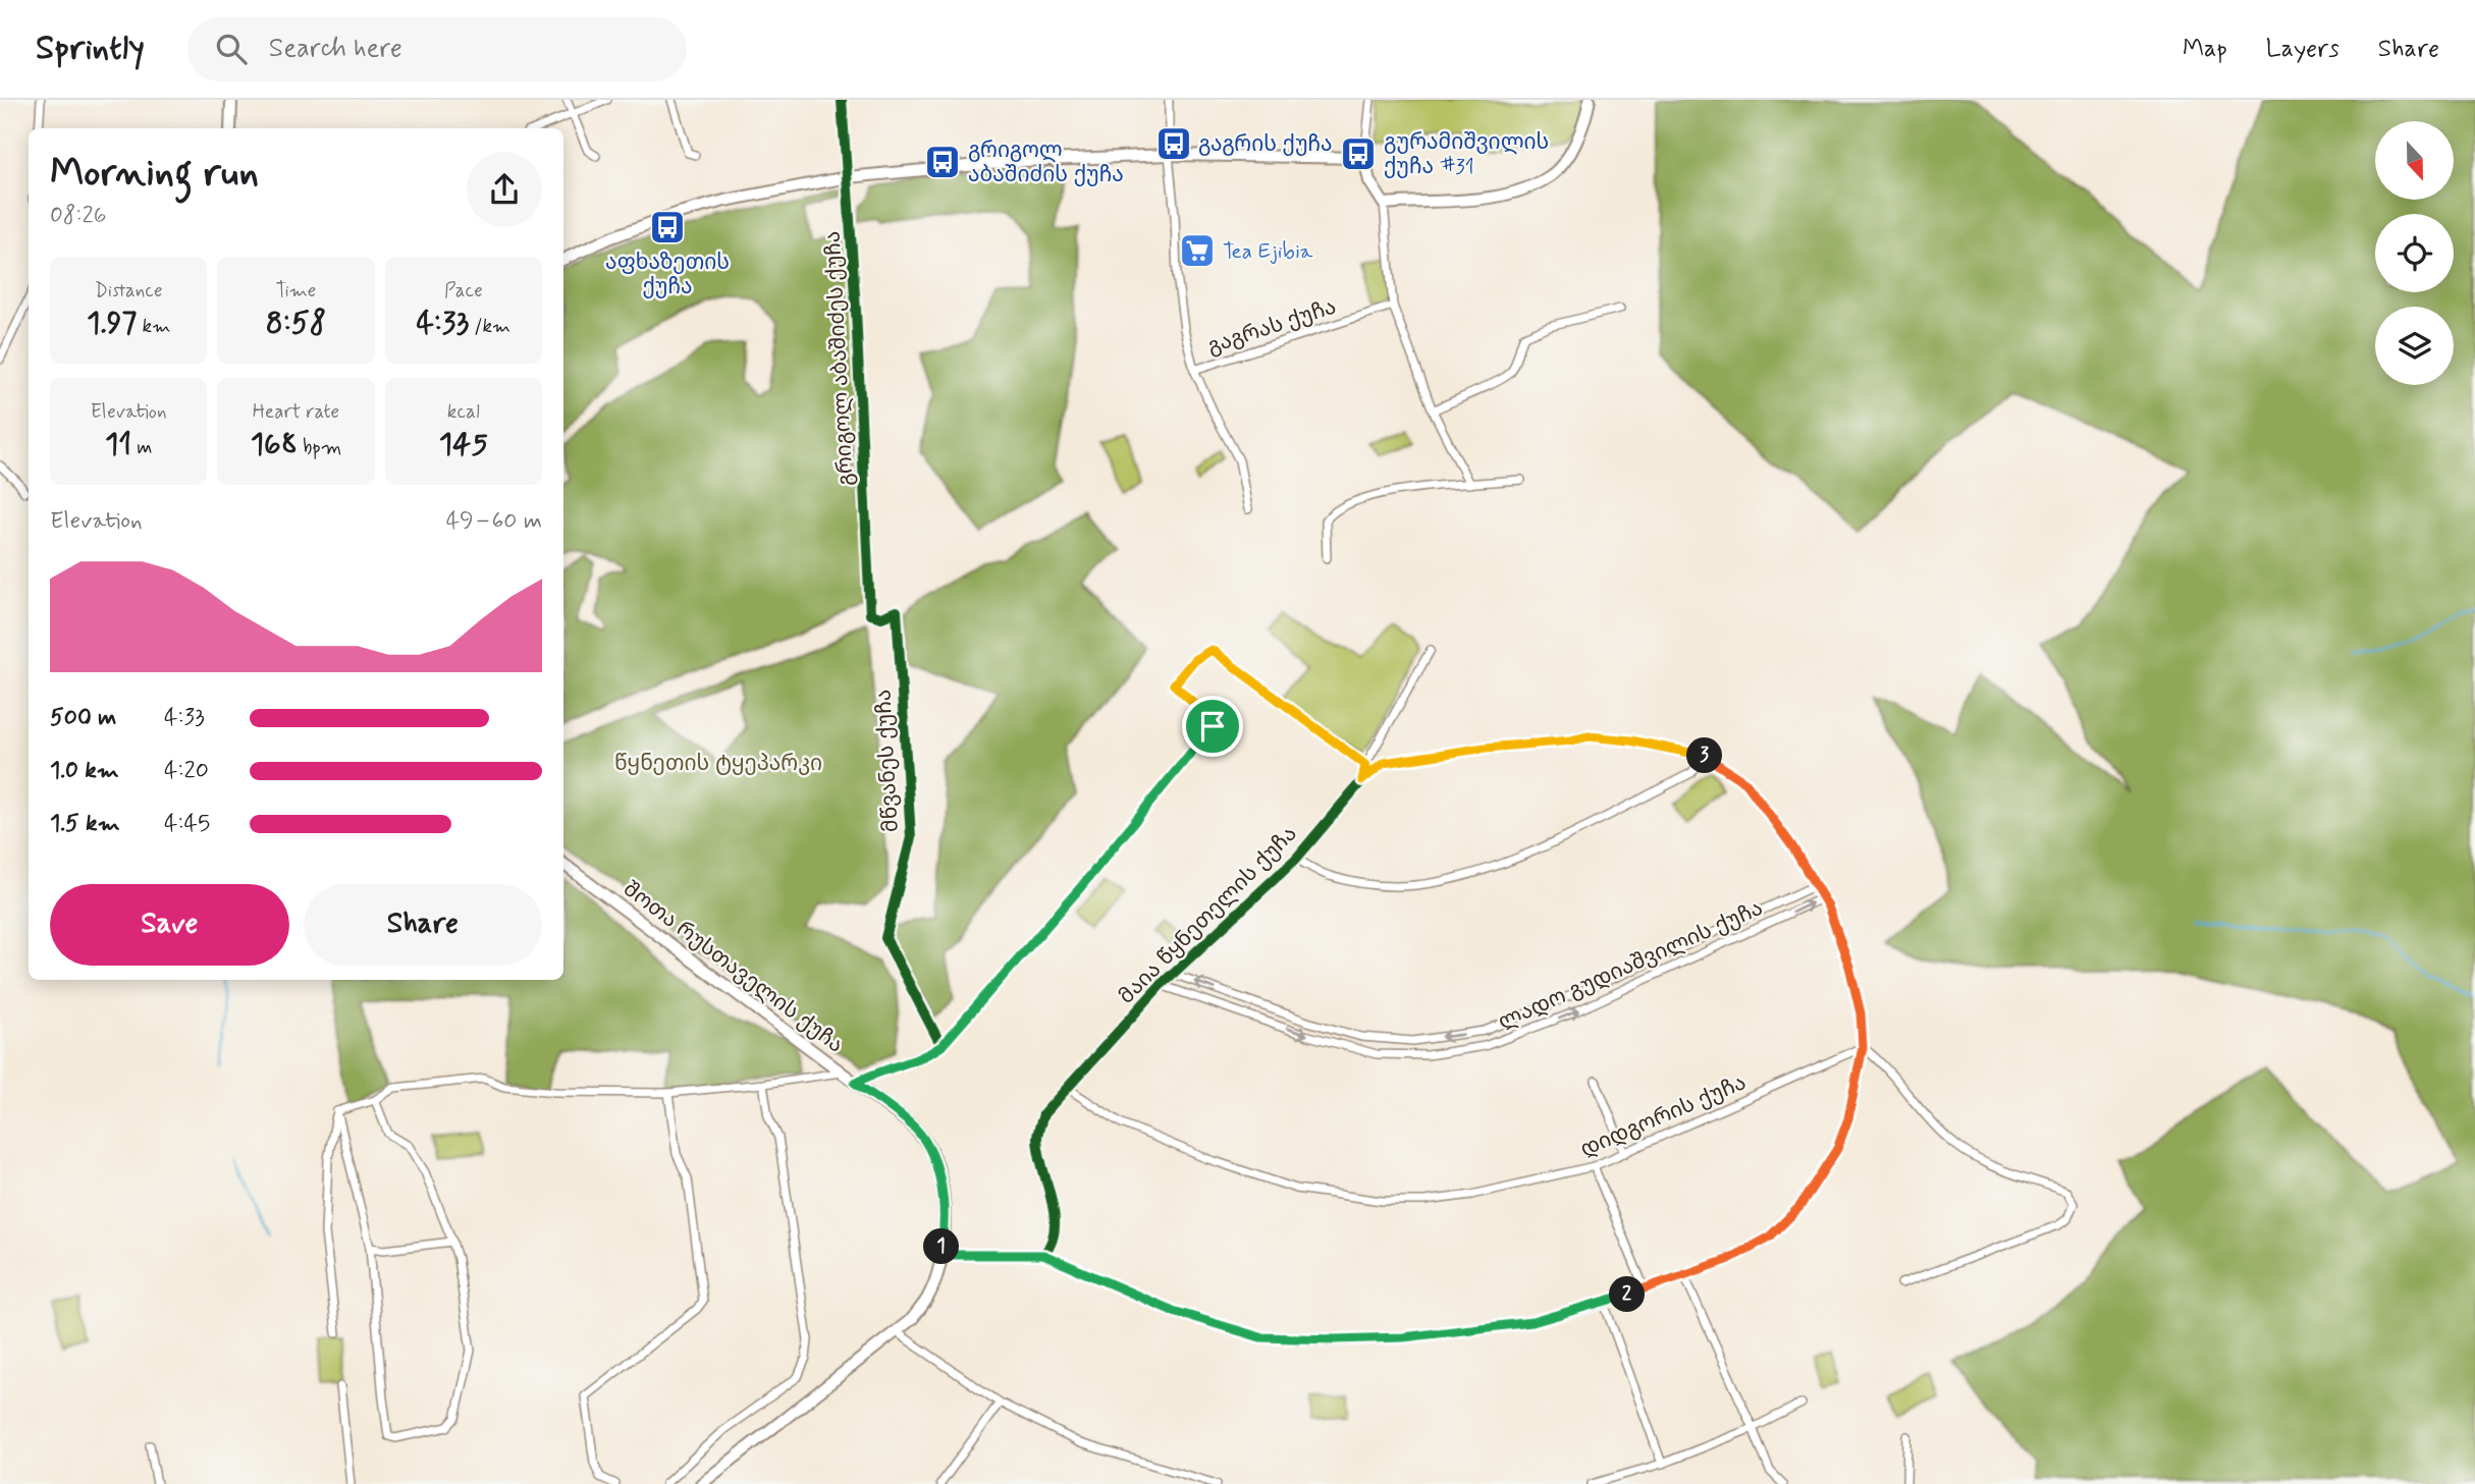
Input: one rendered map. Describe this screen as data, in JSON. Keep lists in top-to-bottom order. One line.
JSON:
{"streets":{"street":["გაგრას ქუჩა","გრიგოლ აბაშიძეს ქუჩა","მწვანეს ქუჩა","მაია წყნეთელის ქუჩა","ლადო გუდიაშვილის ქუჩა","შოთა რუსთაველის ქუჩა","დიდგორის ქუჩა"]},"crossings":[["გრიგოლ აბაშიძეს ქუჩა","მწვანეს ქუჩა"],["მაია წყნეთელის ქუჩა","ლადო გუდიაშვილის ქუჩა"],["მაია წყნეთელის ქუჩა","დიდგორის ქუჩა"]],"parks":["წყნეთის ტყეპარკი"],"places":{"bus stop":["გაგრის ქუჩა","გურამიშვილის ქუჩა #31","გრიგოლ აბაშიძის ქუჩა","აფხაზეთის ქუჩა"],"supermarket":["Tea Ejibia"]},"north":"bottom","page":{"header":"Sprintly","search":"Search here","nav":["Map","Layers","Share"],"heading":["Morning run","08:26"],"stats":[["Distance","1.97 km"],["Time","8:58"],["Pace","4:33 /km"],["Elevation","11 m"],["Heart rate","168 bpm"],["kcal","145"]],"chart":["Elevation","49–60 m"],"list":[{"name":"500 m","note":"4:33"},{"name":"1.0 km","note":"4:20"},{"name":"1.5 km","note":"4:45"}],"pins":["3","1","2"],"buttons":["Save","Share"]}}
